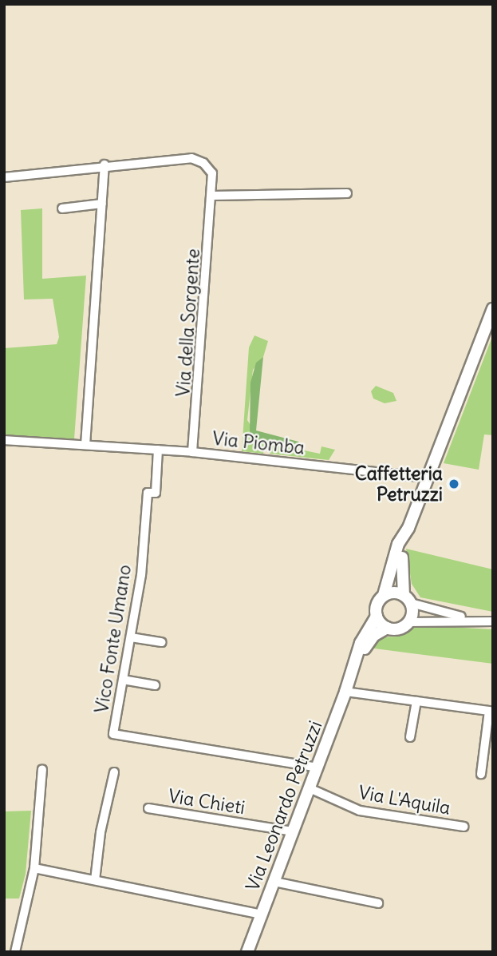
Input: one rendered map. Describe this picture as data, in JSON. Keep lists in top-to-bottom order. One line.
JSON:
{"streets":{"main road":["Via Leonardo Petruzzi"],"street":["Via della Sorgente","Via Piomba","Vico Fonte Umano","Via L'Aquila","Via Chieti"]},"crossings":[["Via della Sorgente","Via Piomba"],["Via Piomba","Vico Fonte Umano"],["Vico Fonte Umano","Via Leonardo Petruzzi"],["Via L'Aquila","Via Leonardo Petruzzi"],["Via Chieti","Via Leonardo Petruzzi"]],"places":["Caffetteria Petruzzi"]}
